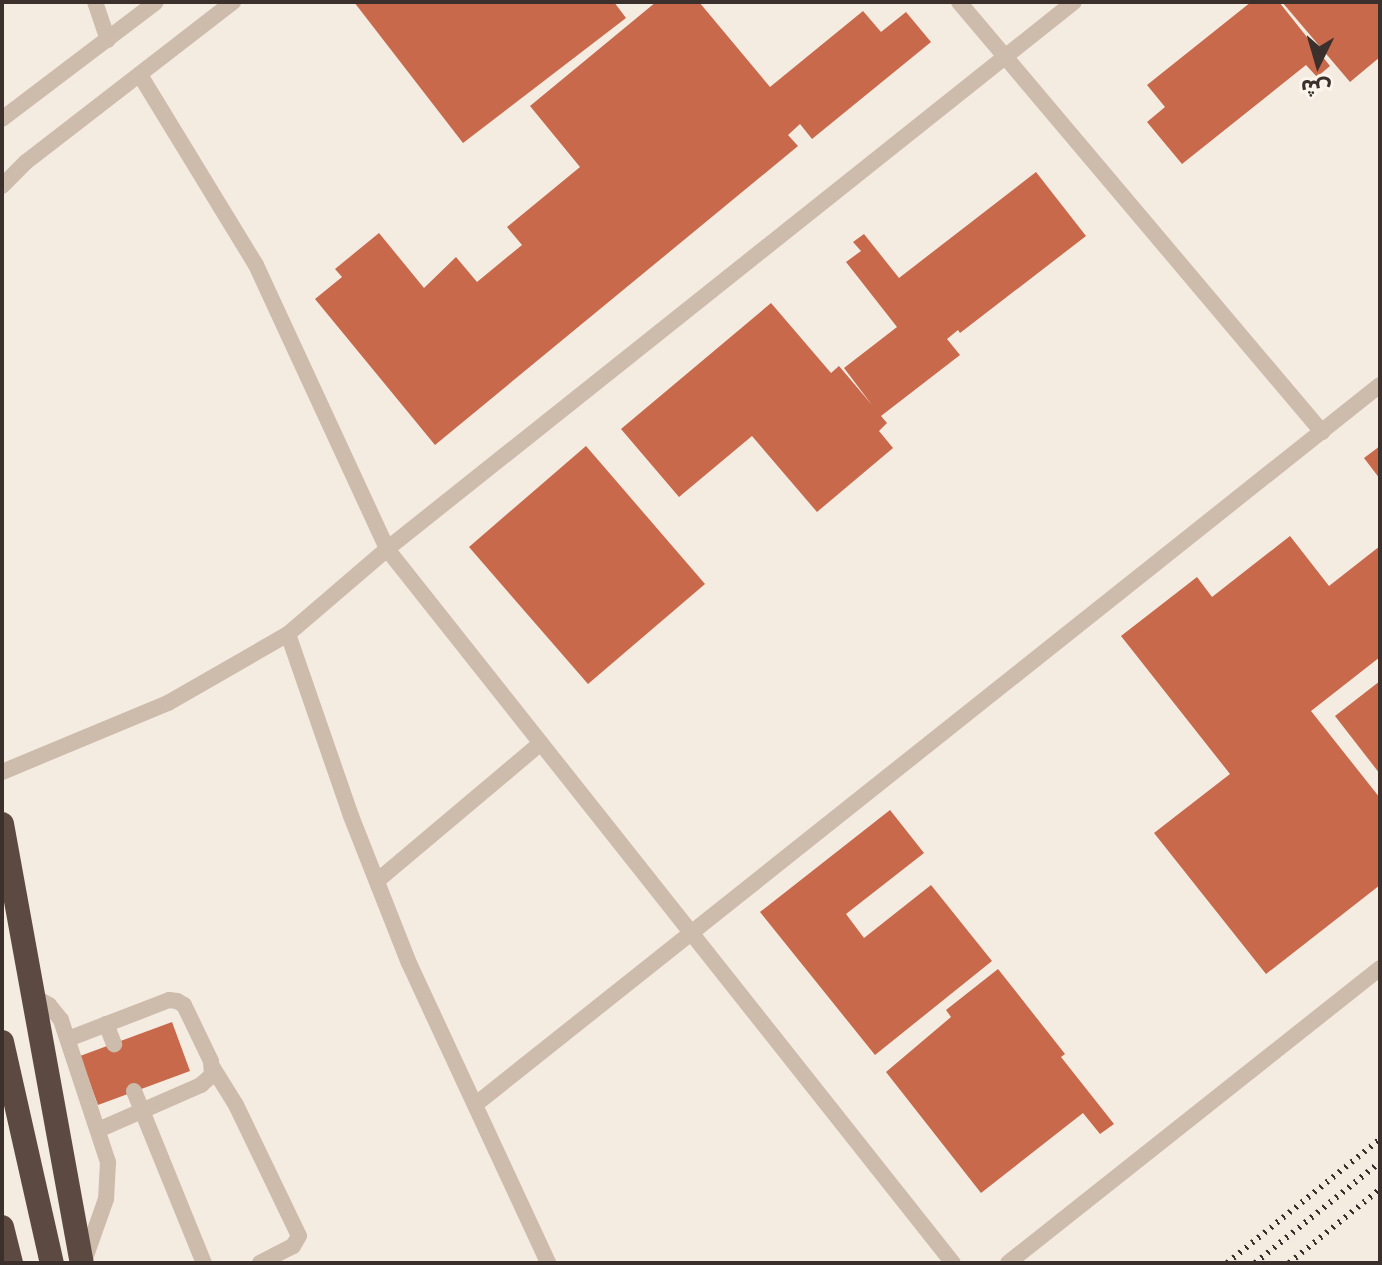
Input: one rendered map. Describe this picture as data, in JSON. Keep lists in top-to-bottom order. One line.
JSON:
{"north":"bottom"}
